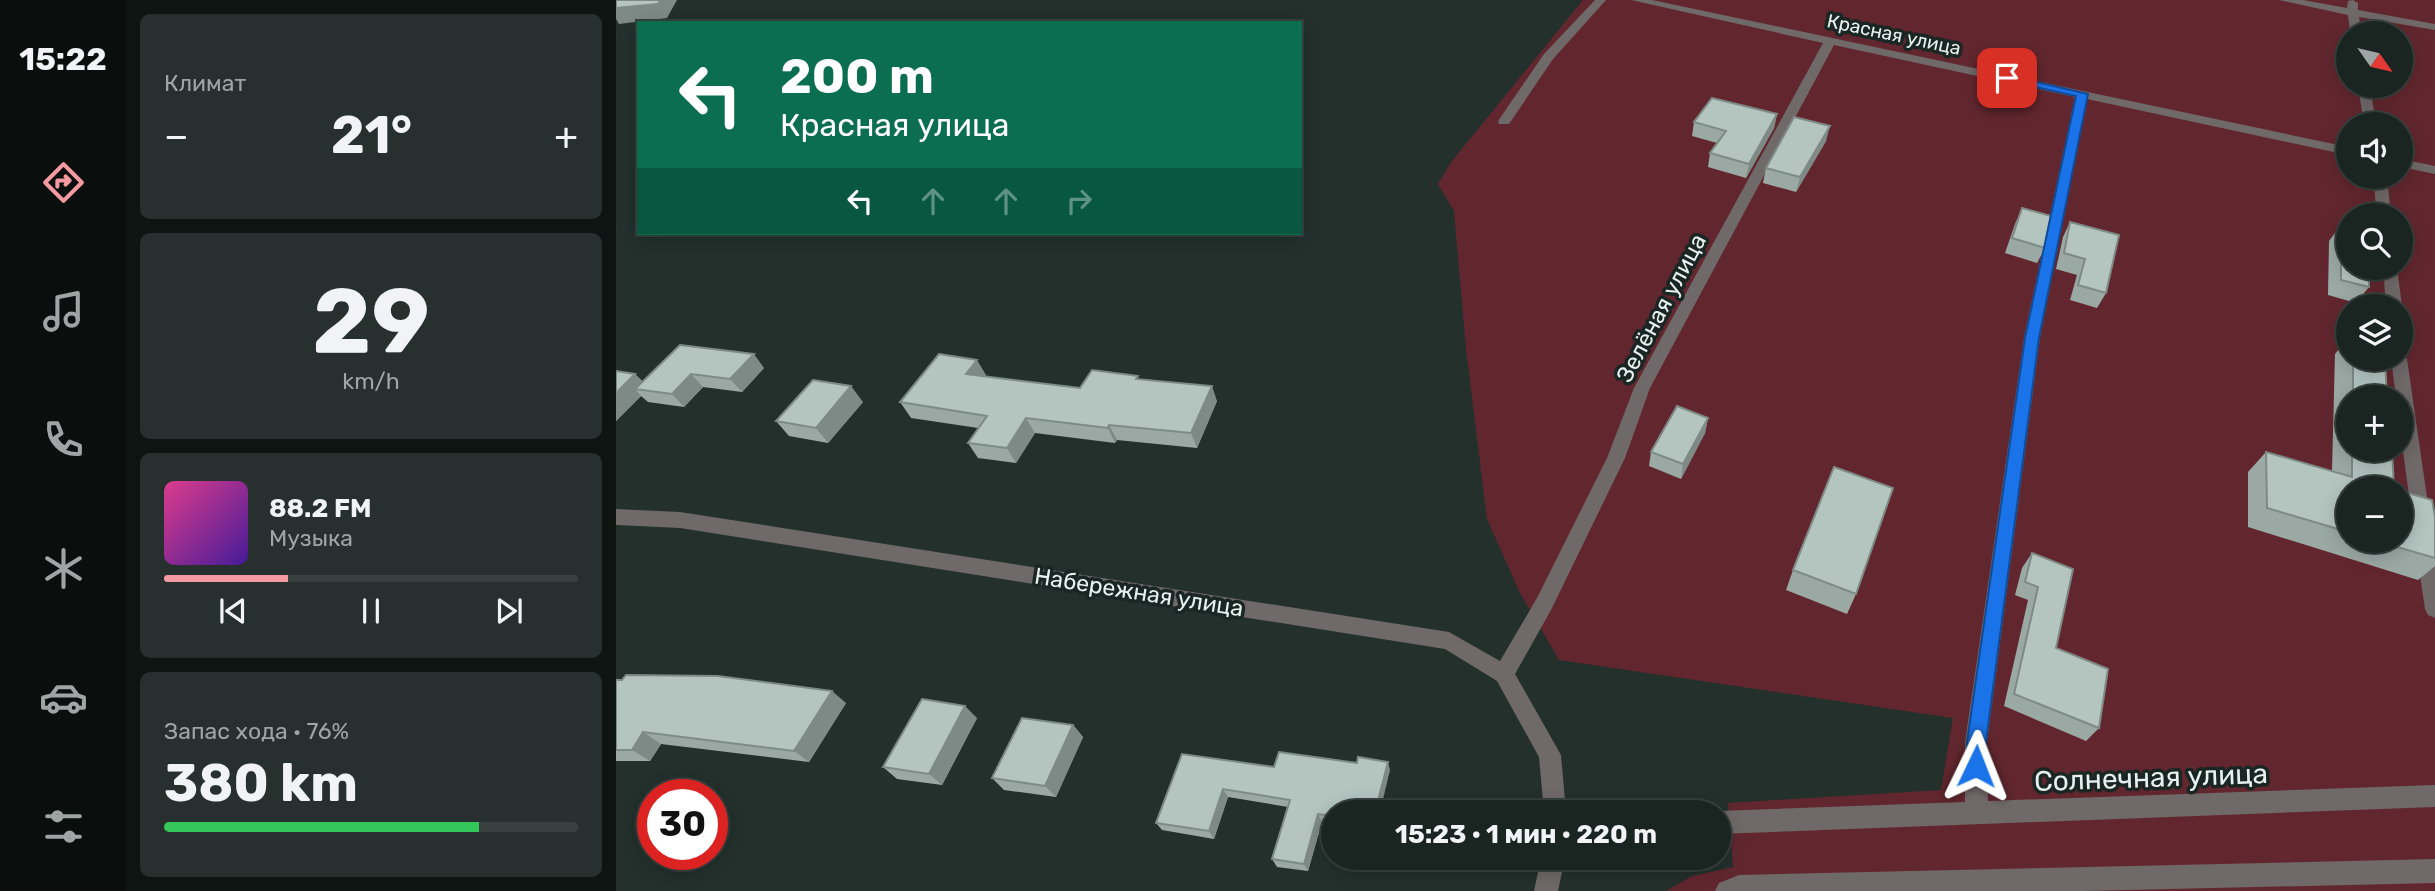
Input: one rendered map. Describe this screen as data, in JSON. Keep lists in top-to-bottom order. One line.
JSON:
{"streets":{"street":["Красная улица","Зелёная улица","Набережная улица","Солнечная улица"]},"crossings":[["Красная улица","Зелёная улица"],["Зелёная улица","Набережная улица"]],"north":"bottom right","page":{"tabs":"15:22","tile":["Климат",["29","km/h"],["Запас хода · 76%","380 km"]],"map_buttons":["+","−"],"turn":["200 m","Красная улица"],"heat":["−","21°","+"],"song":["88.2 FM","Музыка"],"limit":"30","trip":"15:23 · 1 мин · 220 m"}}
